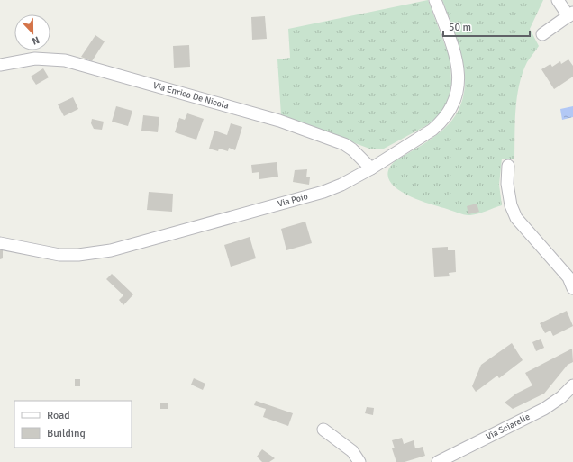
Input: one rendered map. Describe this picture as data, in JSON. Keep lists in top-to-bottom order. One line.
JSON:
{"streets":{"street":["Via Enrico De Nicola","Via Poio","Via Sciarelle"]},"crossings":[["Via Enrico De Nicola","Via Poio"]],"legend":["Road","Building"],"scale_bar":"50 m","north":"bottom"}
